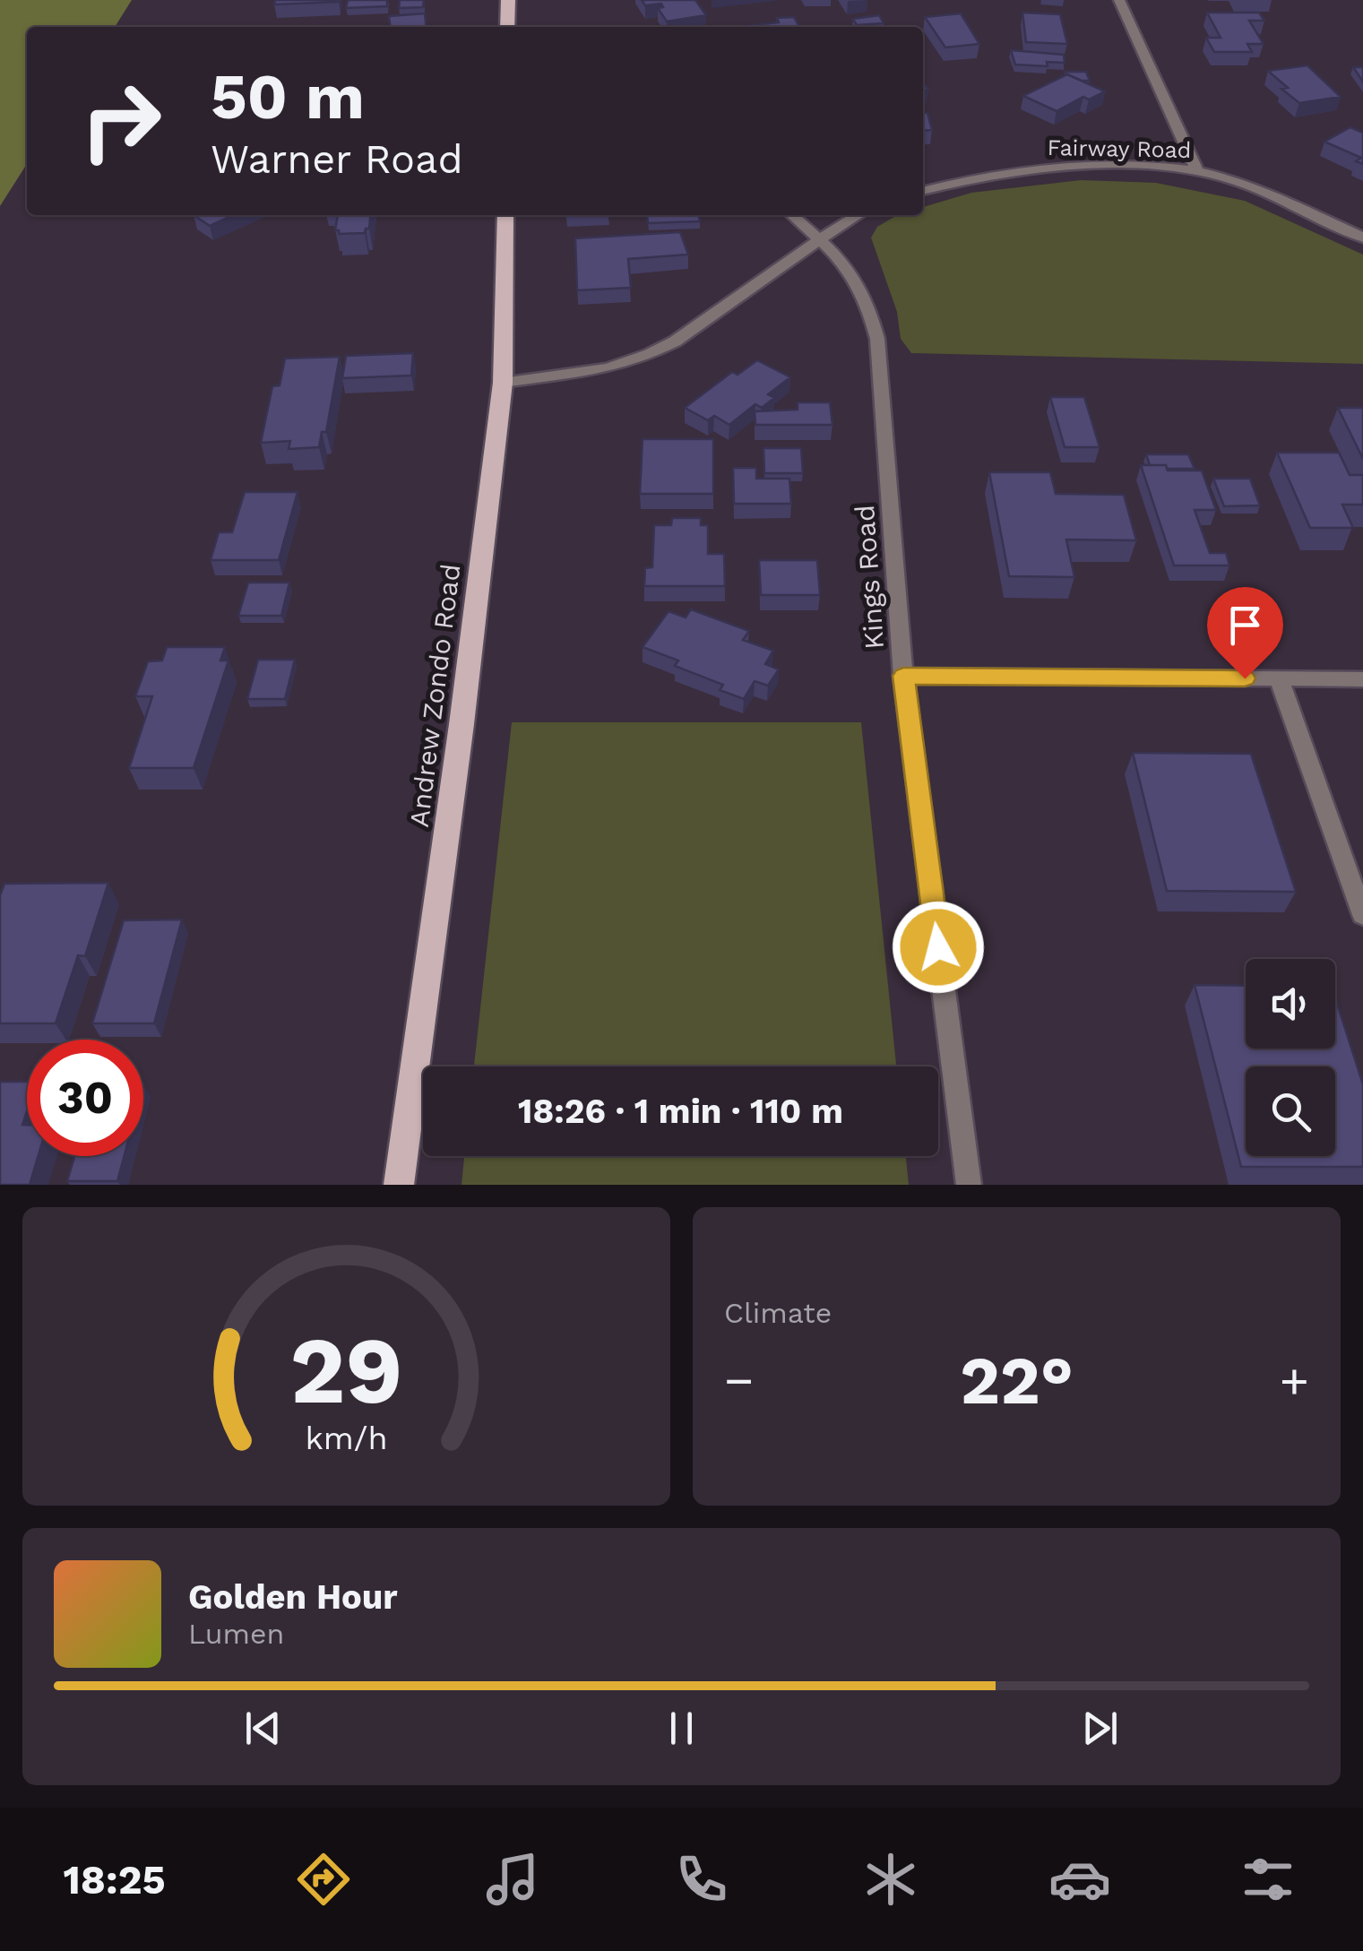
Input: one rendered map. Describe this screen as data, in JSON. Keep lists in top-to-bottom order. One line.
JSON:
{"streets":{"main road":["Andrew Zondo Road"],"street":["Fairway Road","Kings Road"]},"page":{"turn":["50 m","Warner Road"],"limit":"30","trip":"18:26 · 1 min · 110 m","tile":"Climate","heat":["−","22°","+"],"song":["Golden Hour","Lumen"],"tabs":"18:25","gauge":["29","km/h"]}}
